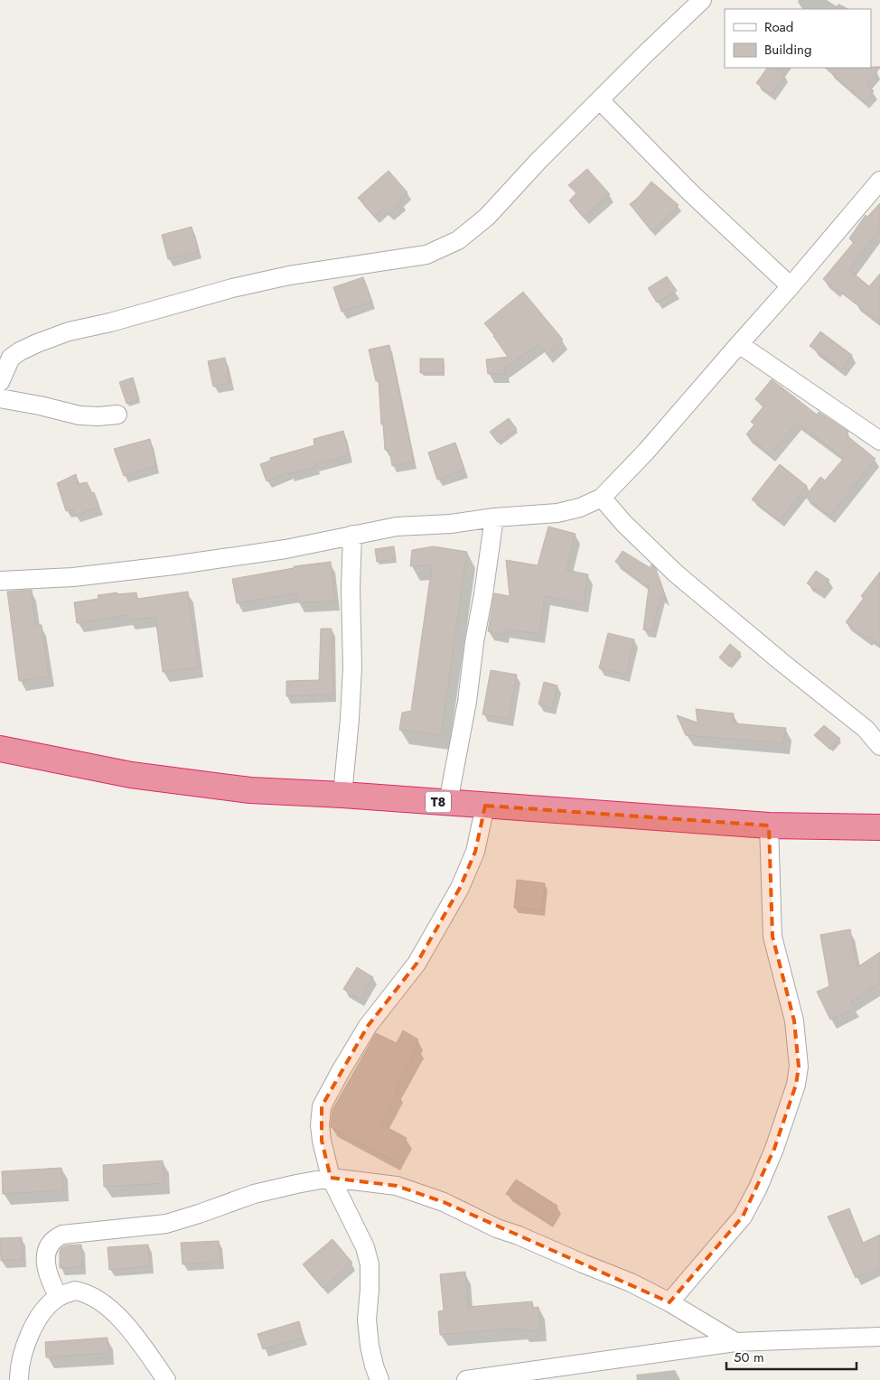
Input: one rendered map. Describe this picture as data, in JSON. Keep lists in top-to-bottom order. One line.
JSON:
{"streets":{"highway":["T8"]},"legend":["Road","Building"],"scale_bar":"50 m"}
